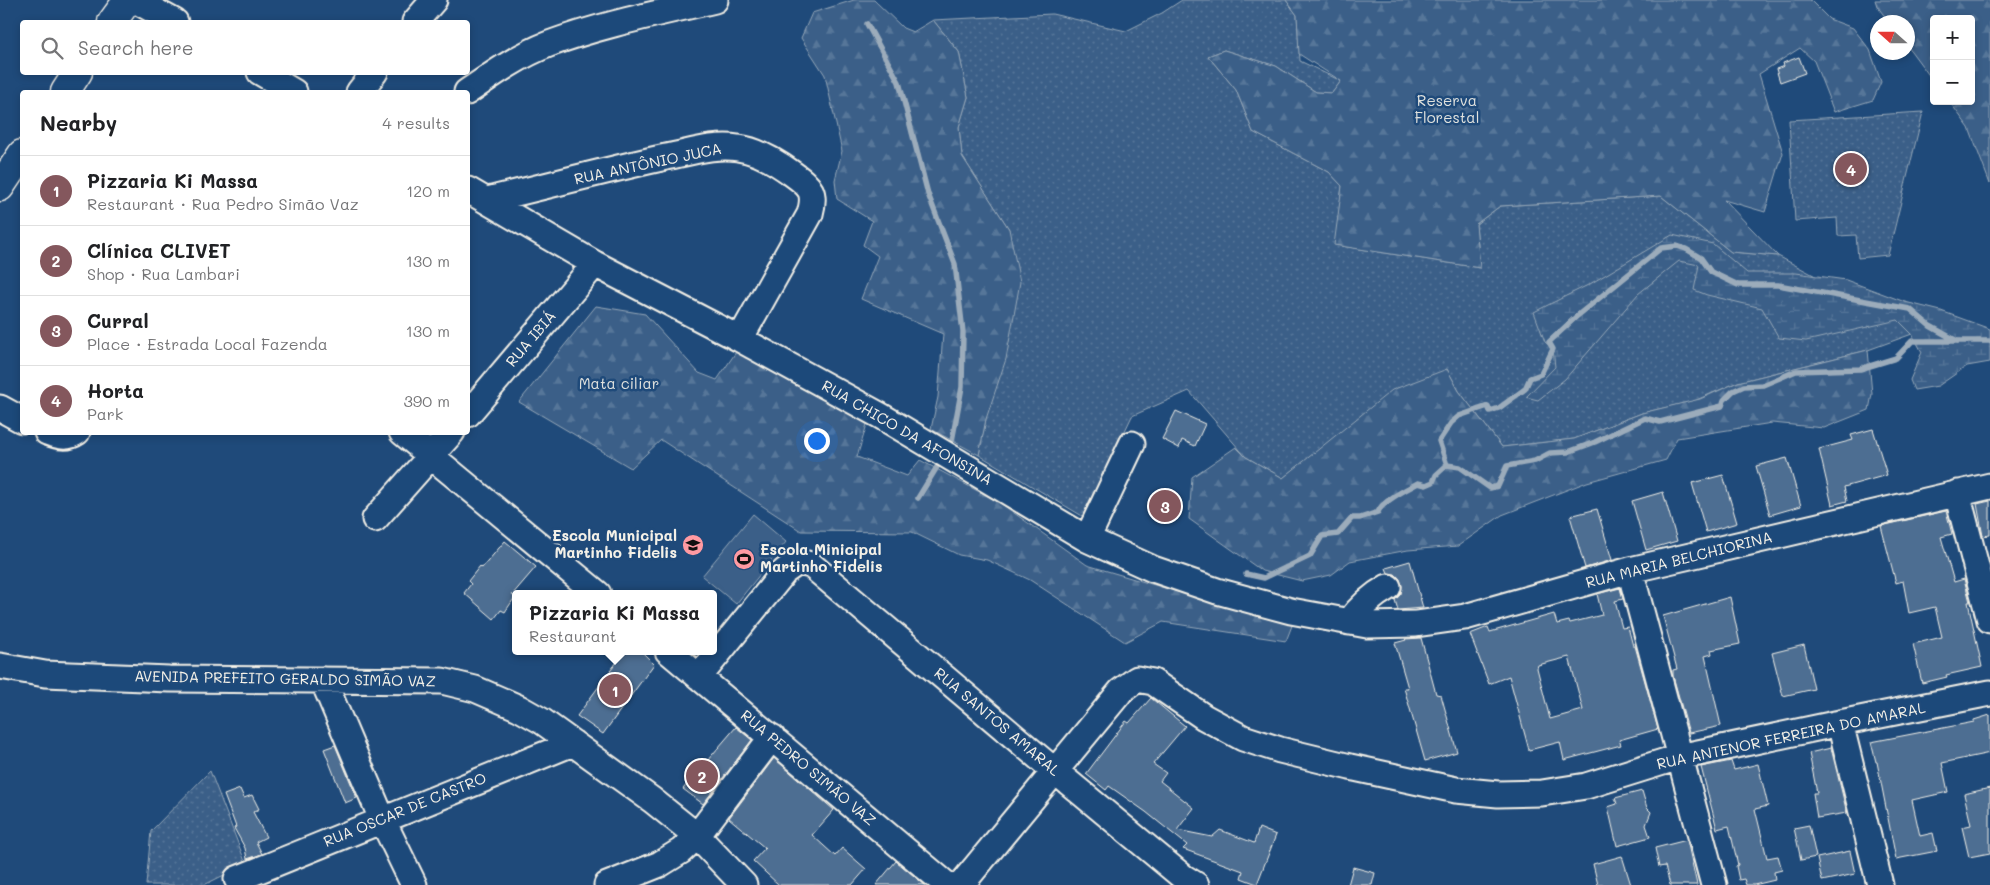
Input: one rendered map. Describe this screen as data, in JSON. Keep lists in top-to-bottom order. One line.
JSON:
{"streets":{"street":["RUA ANTÔNIO JUCA","RUA IBIÁ","RUA CHICO DA AFONSINA","RUA MARIA BELCHIORINA","AVENIDA PREFEITO GERALDO SIMÃO VAZ","RUA SANTOS AMARAL","RUA ANTENOR FERREIRA DO AMARAL","RUA PEDRO SIMÃO VAZ","RUA OSCAR DE CASTRO"]},"crossings":[["RUA ANTÔNIO JUCA","RUA CHICO DA AFONSINA"],["RUA IBIÁ","RUA CHICO DA AFONSINA"],["RUA CHICO DA AFONSINA","RUA MARIA BELCHIORINA"],["AVENIDA PREFEITO GERALDO SIMÃO VAZ","RUA OSCAR DE CASTRO"],["RUA SANTOS AMARAL","RUA ANTENOR FERREIRA DO AMARAL"],["RUA SANTOS AMARAL","RUA PEDRO SIMÃO VAZ"]],"parks":["Reserva Florestal","Mata ciliar"],"places":{"school or university":["Escola Municipal Martinho Fidelis"],"sports":["Escola Minicipal Martinho Fidelis"]},"north":"left","page":{"map_buttons":["+","−"],"search":"Search here","heading":["Nearby","4 results"],"pins":["4","3","1","2"],"list":[{"mark":"1","name":"Pizzaria Ki Massa","note":"Restaurant · Rua Pedro Simão Vaz","value":"120 m"},{"mark":"2","name":"Clínica CLIVET","note":"Shop · Rua Lambari","value":"130 m"},{"mark":"3","name":"Curral","note":"Place · Estrada Local Fazenda","value":"130 m"},{"mark":"4","name":"Horta","note":"Park","value":"390 m"}],"popup":["Pizzaria Ki Massa","Restaurant"]}}
